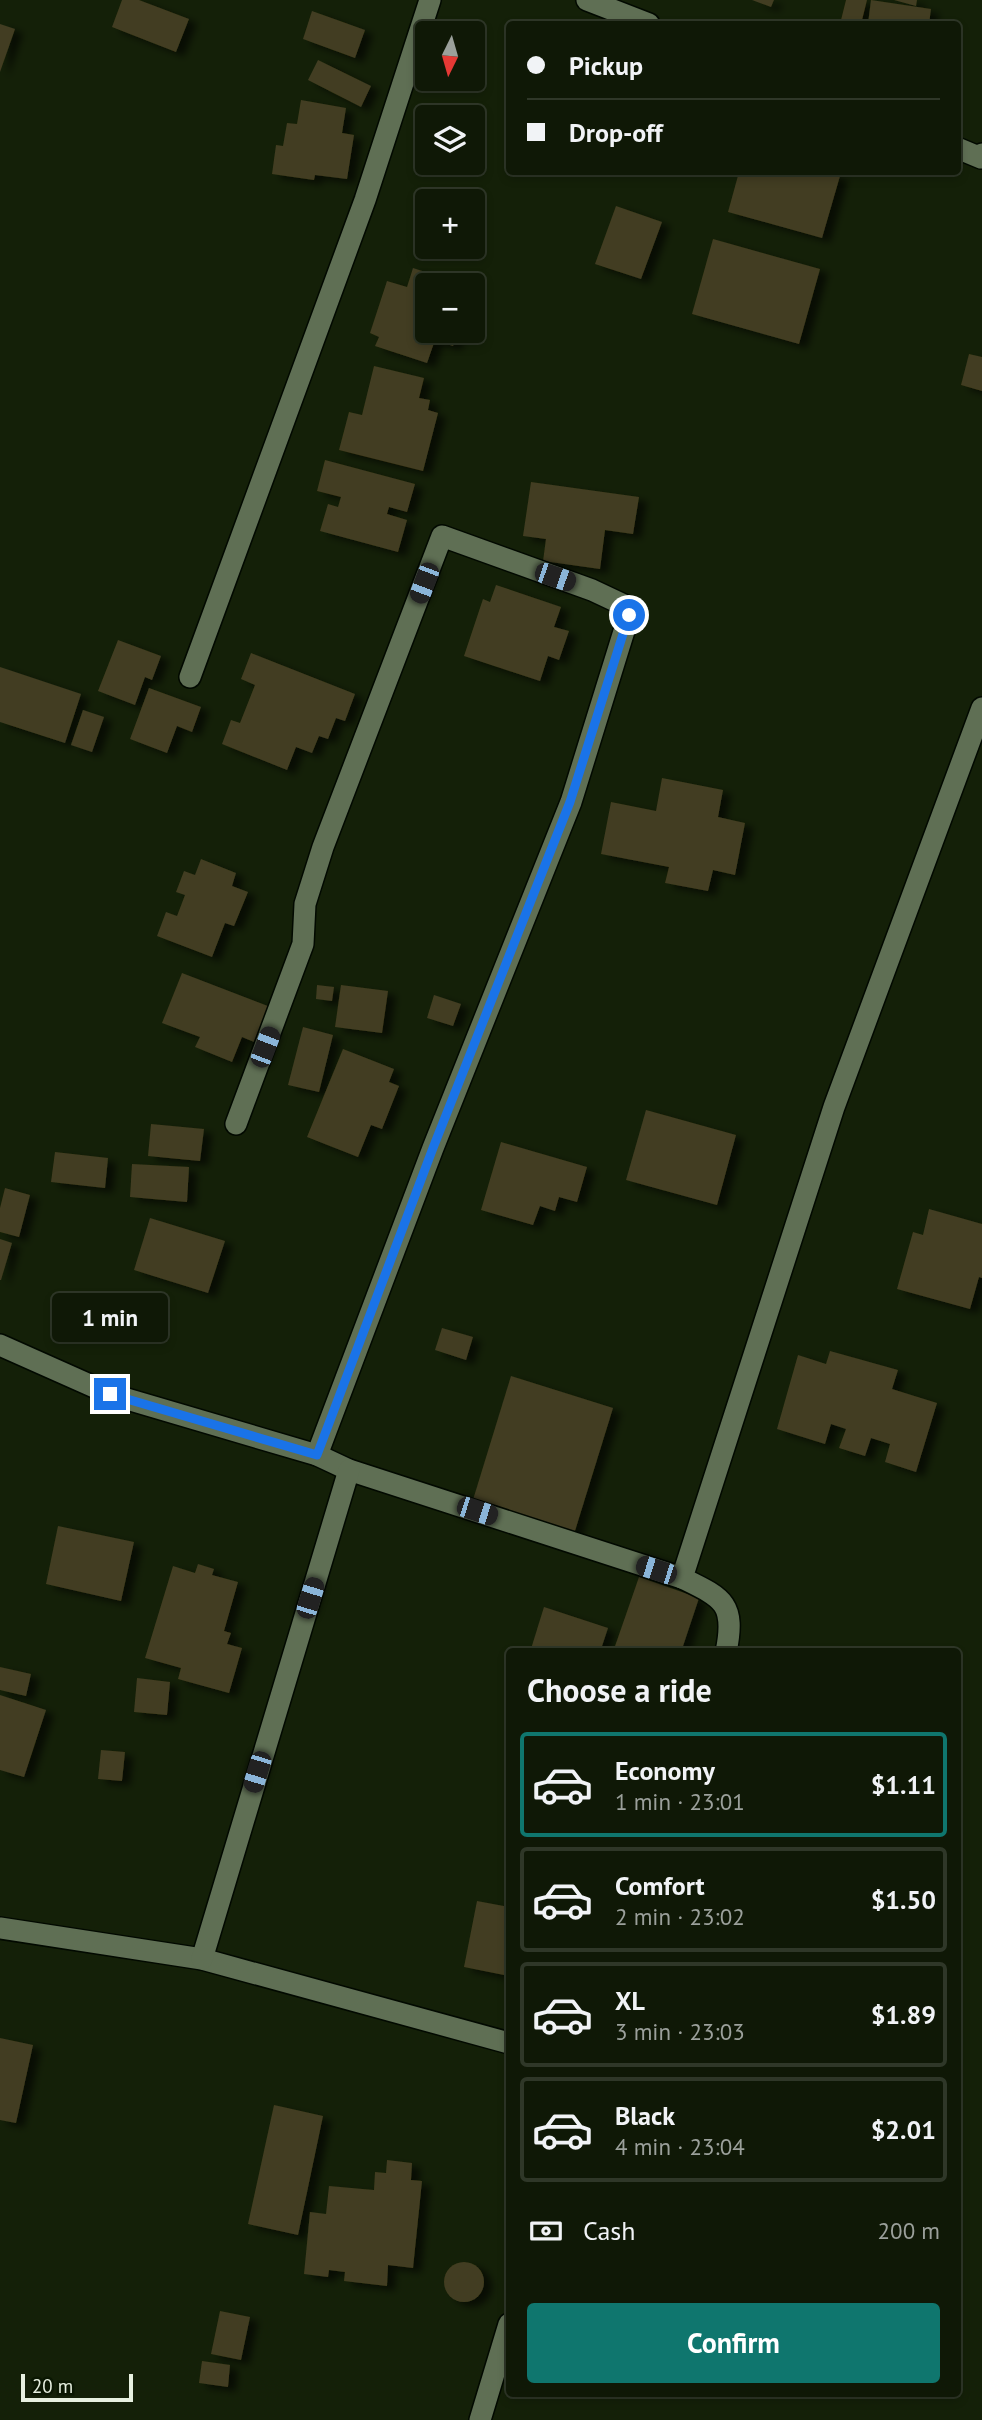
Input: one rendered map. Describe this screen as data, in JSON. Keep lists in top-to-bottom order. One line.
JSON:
{"scale_bar":"20 m","north":"bottom","page":{"map_buttons":["+","−"],"banner":["Pickup","Drop-off"],"bubble":"1 min","heading":"Choose a ride","list":[{"name":"Economy","note":"1 min · 23:01","value":"$1.11"},{"name":"Comfort","note":"2 min · 23:02","value":"$1.50"},{"name":"XL","note":"3 min · 23:03","value":"$1.89"},{"name":"Black","note":"4 min · 23:04","value":"$2.01"}],"pay":["Cash","200 m"],"buttons":"Confirm","scale":"20 m"}}
